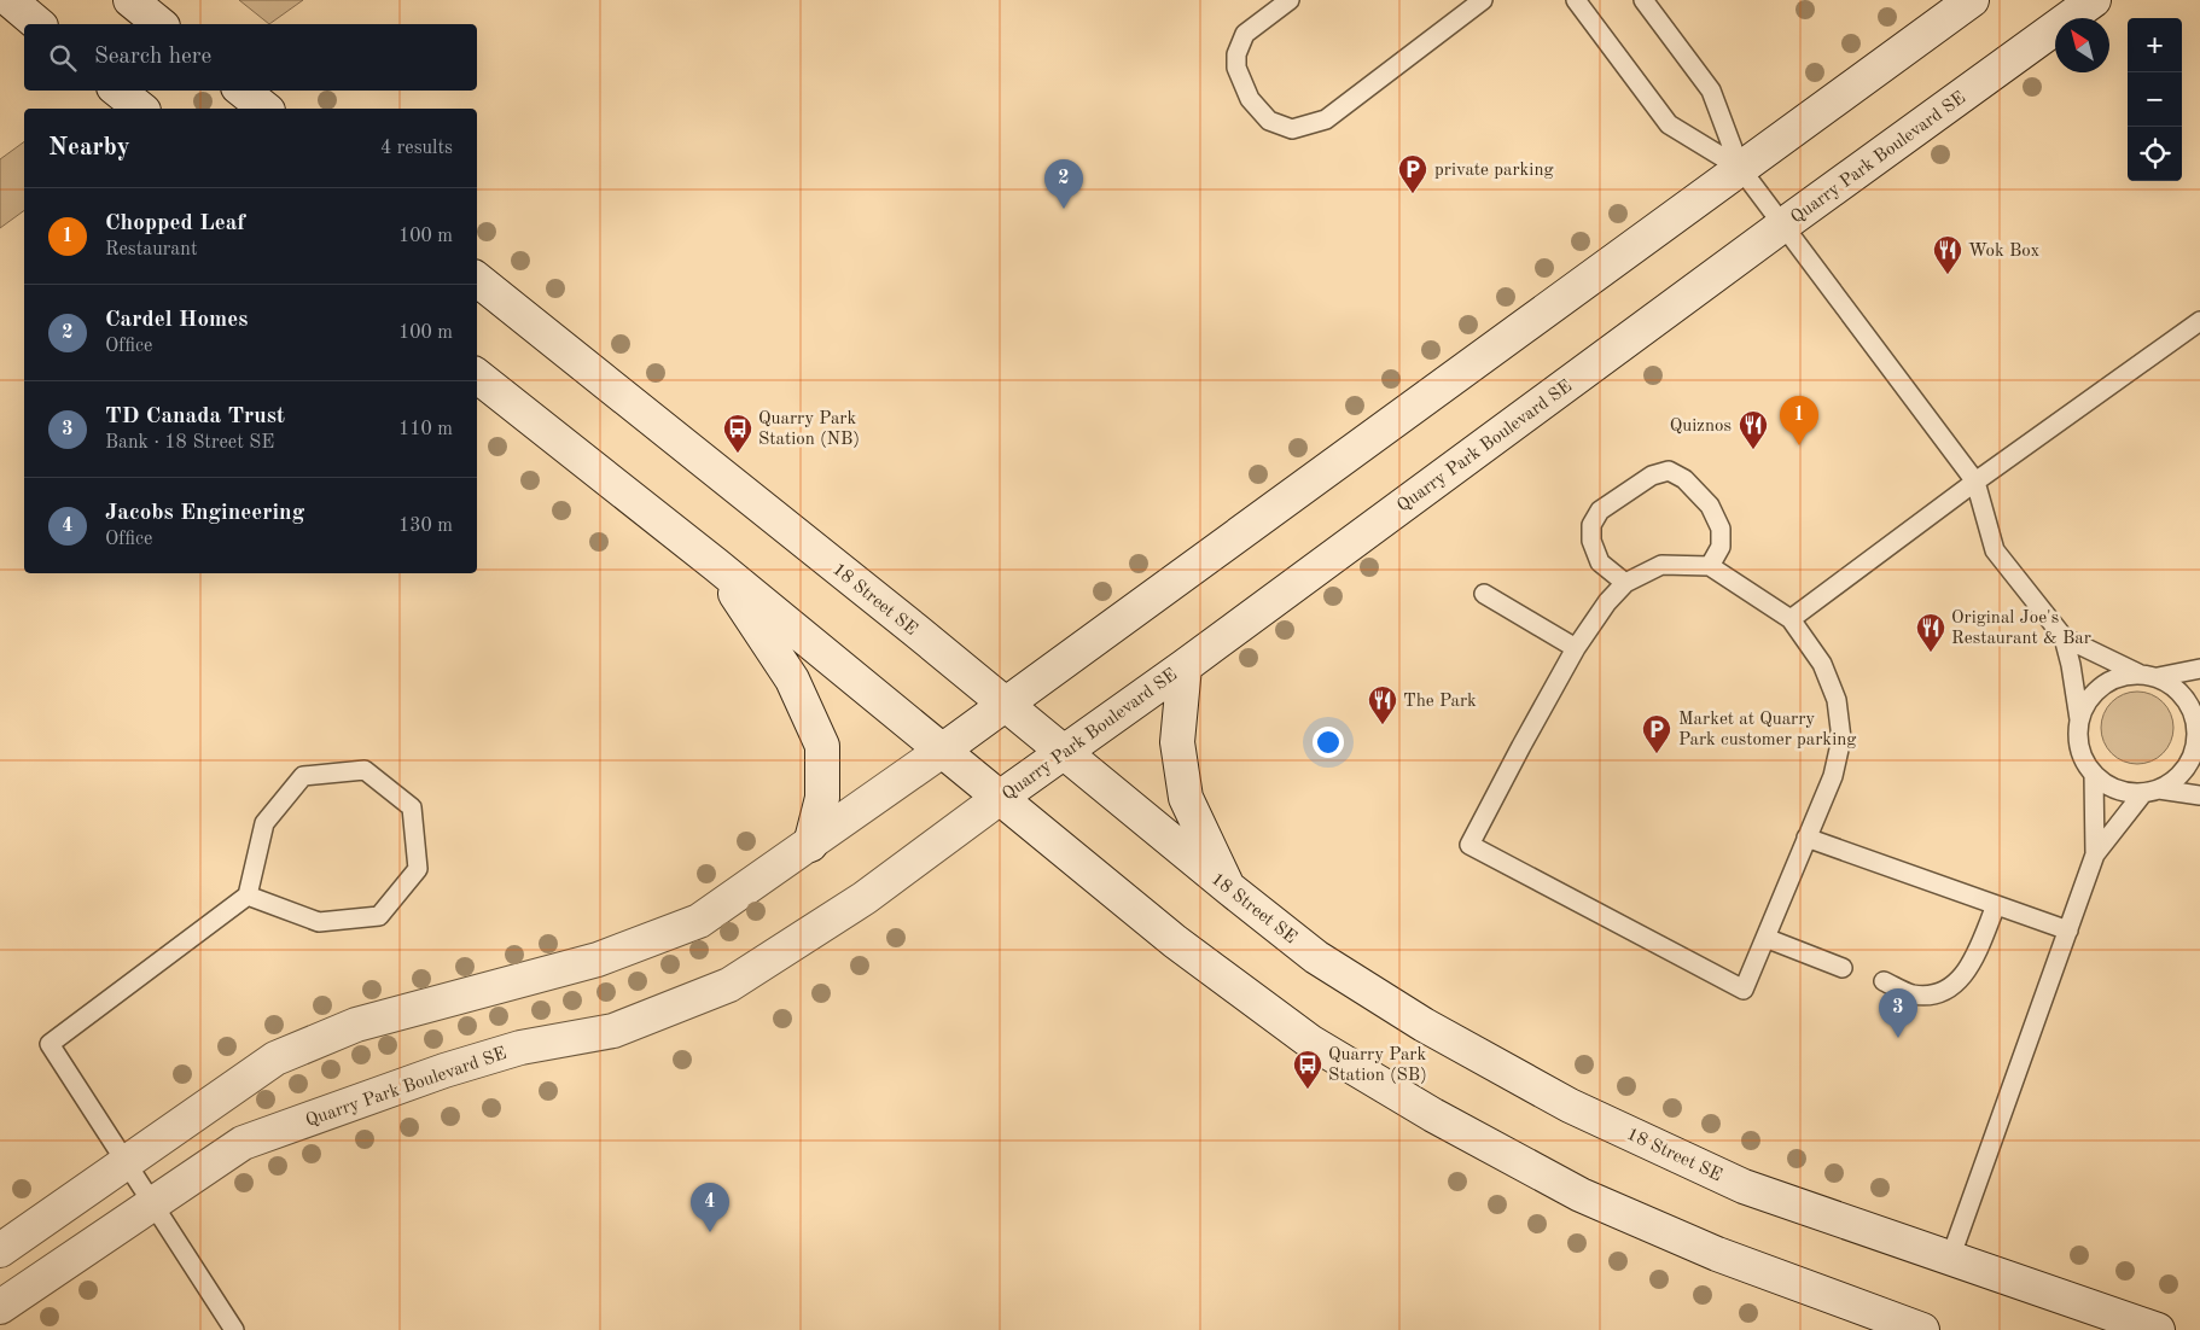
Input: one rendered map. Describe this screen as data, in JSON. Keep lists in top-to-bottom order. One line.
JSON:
{"streets":{"main road":["Quarry Park Boulevard SE","18 Street SE"]},"crossings":[["Quarry Park Boulevard SE","18 Street SE"]],"places":{"parking":["private parking","Market at Quarry Park customer parking"],"restaurant":["Wok Box","Quiznos","Original Joe's Restaurant & Bar","The Park"],"bus stop":["Quarry Park Station (NB)","Quarry Park Station (SB)"]},"north":"top left","page":{"map_buttons":["+","−"],"search":"Search here","heading":["Nearby","4 results"],"pins":["2","1","3","4"],"list":[{"mark":"1","name":"Chopped Leaf","note":"Restaurant","value":"100 m"},{"mark":"2","name":"Cardel Homes","note":"Office","value":"100 m"},{"mark":"3","name":"TD Canada Trust","note":"Bank · 18 Street SE","value":"110 m"},{"mark":"4","name":"Jacobs Engineering","note":"Office","value":"130 m"}]}}
